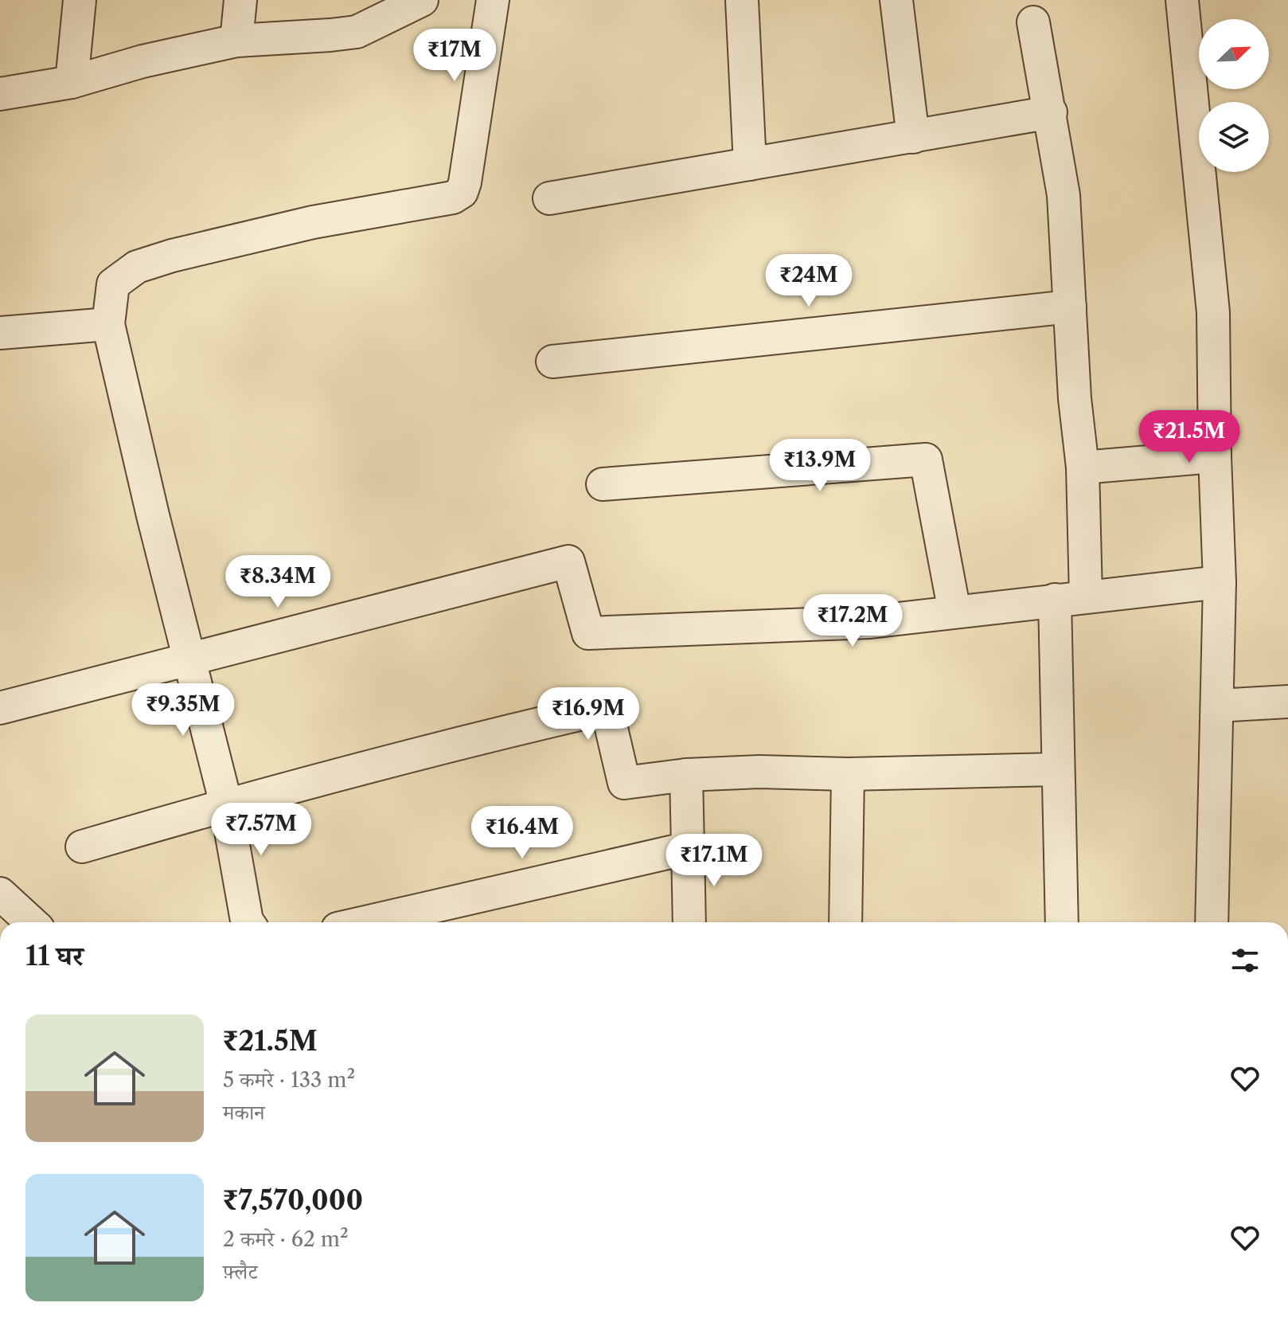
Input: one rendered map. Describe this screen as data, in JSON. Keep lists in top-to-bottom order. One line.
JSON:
{"north":"top right","page":{"price":["₹17M","₹24M","₹21.5M","₹13.9M","₹8.34M","₹17.2M","₹9.35M","₹16.9M","₹7.57M","₹16.4M","₹17.1M"],"heading":"11 घर","list":[{"name":"₹21.5M","note":"5 कमरे · 133 m² · मकान"},{"name":"₹7,570,000","note":"2 कमरे · 62 m² · फ़्लैट"}]}}
